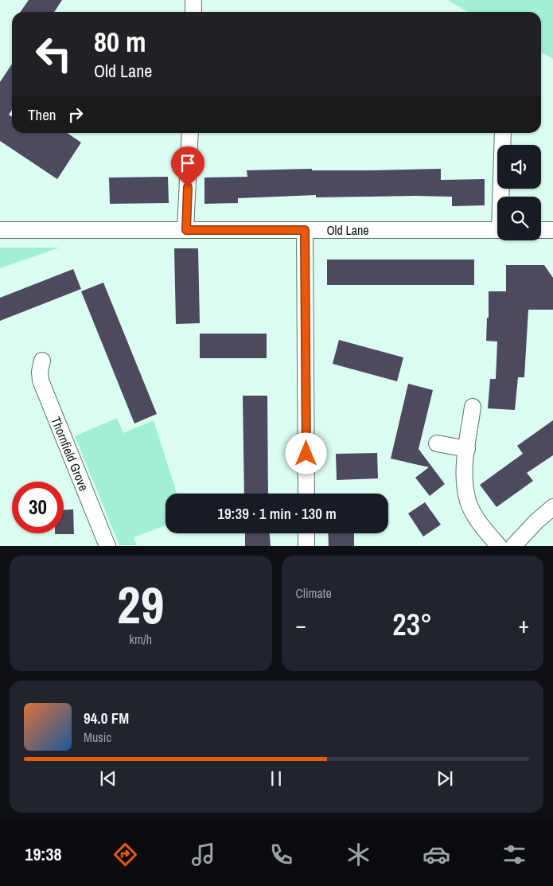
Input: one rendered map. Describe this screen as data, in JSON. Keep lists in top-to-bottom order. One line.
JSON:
{"streets":{"street":["Old Lane","Thornfield Grove"]},"page":{"turn":["80 m","Old Lane"],"then":"Then","limit":"30","trip":"19:39 · 1 min · 130 m","tile":[["29","km/h"],"Climate"],"heat":["−","23°","+"],"song":["94.0 FM","Music"],"tabs":"19:38"}}
